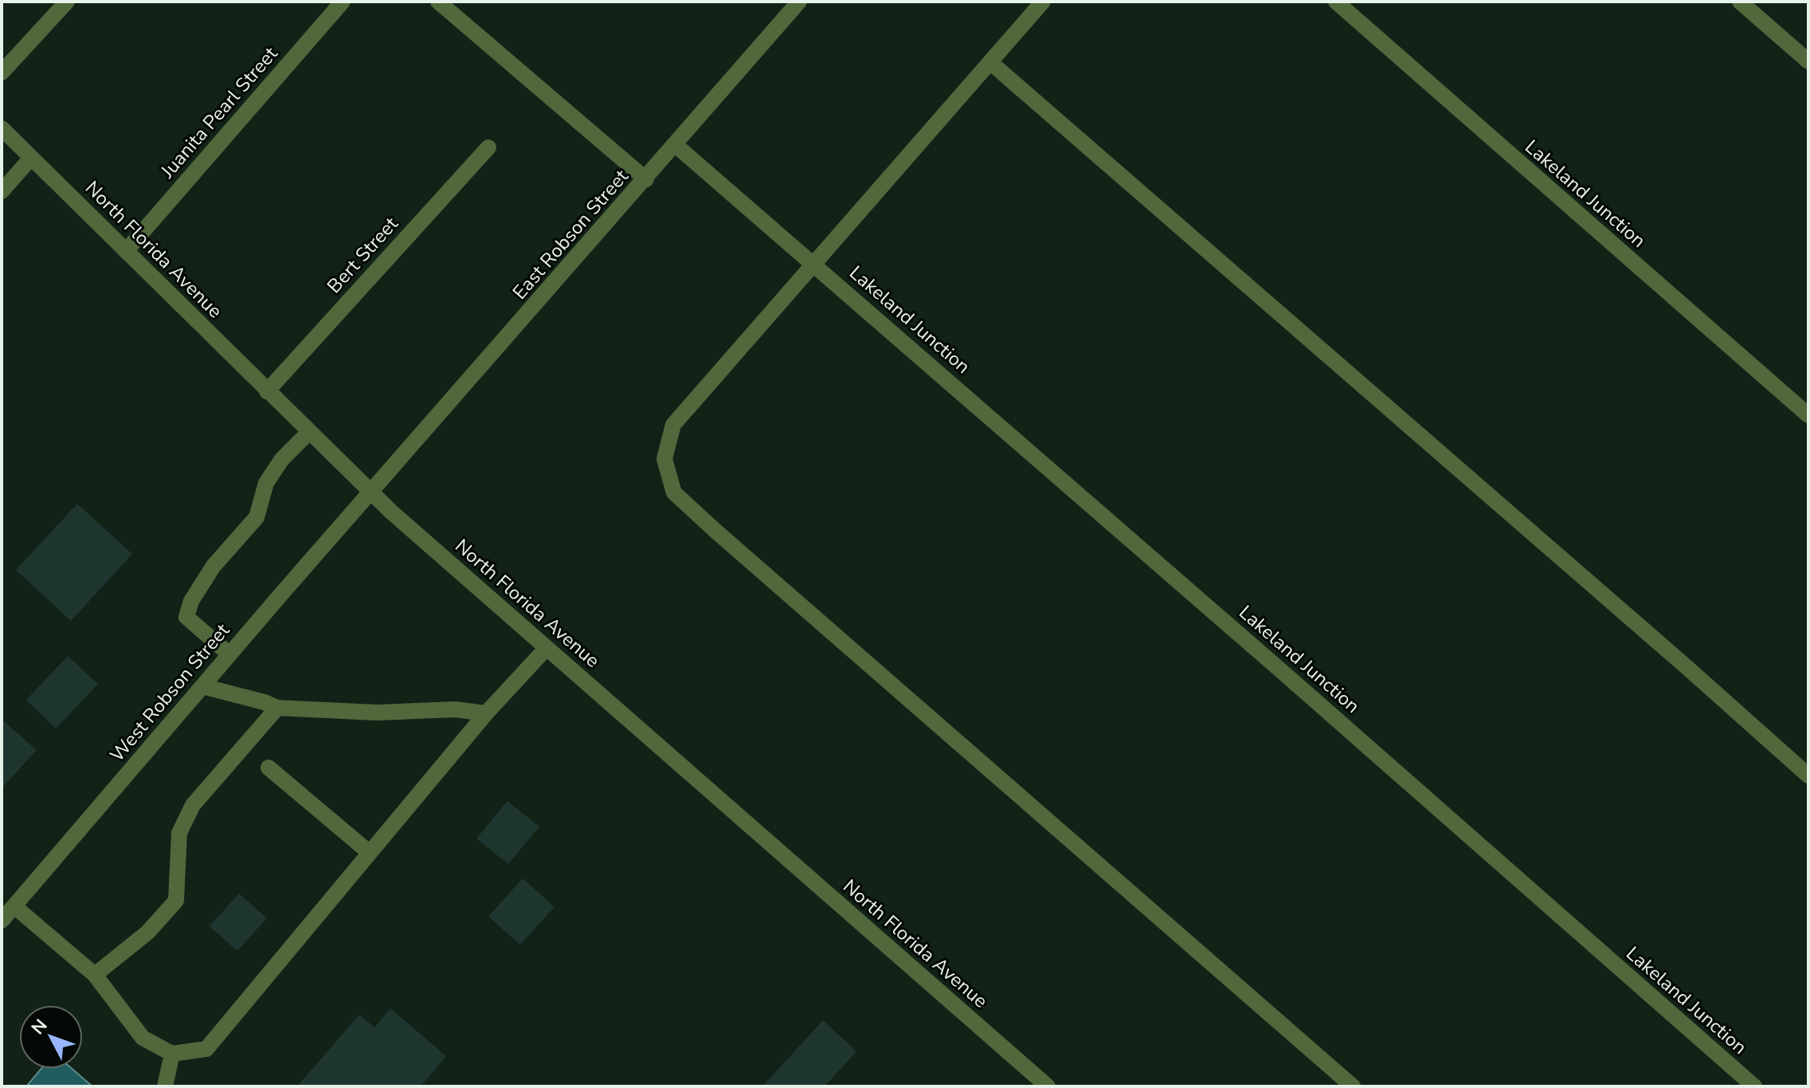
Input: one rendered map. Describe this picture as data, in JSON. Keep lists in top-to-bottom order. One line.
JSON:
{"streets":{"street":["Juanita Pearl Street","Lakeland Junction","East Robson Street","North Florida Avenue","Bert Street","West Robson Street"]},"crossings":[["Juanita Pearl Street","North Florida Avenue"],["Lakeland Junction","East Robson Street"],["East Robson Street","North Florida Avenue"],["East Robson Street","West Robson Street"],["North Florida Avenue","Bert Street"],["North Florida Avenue","West Robson Street"]],"north":"top left"}
